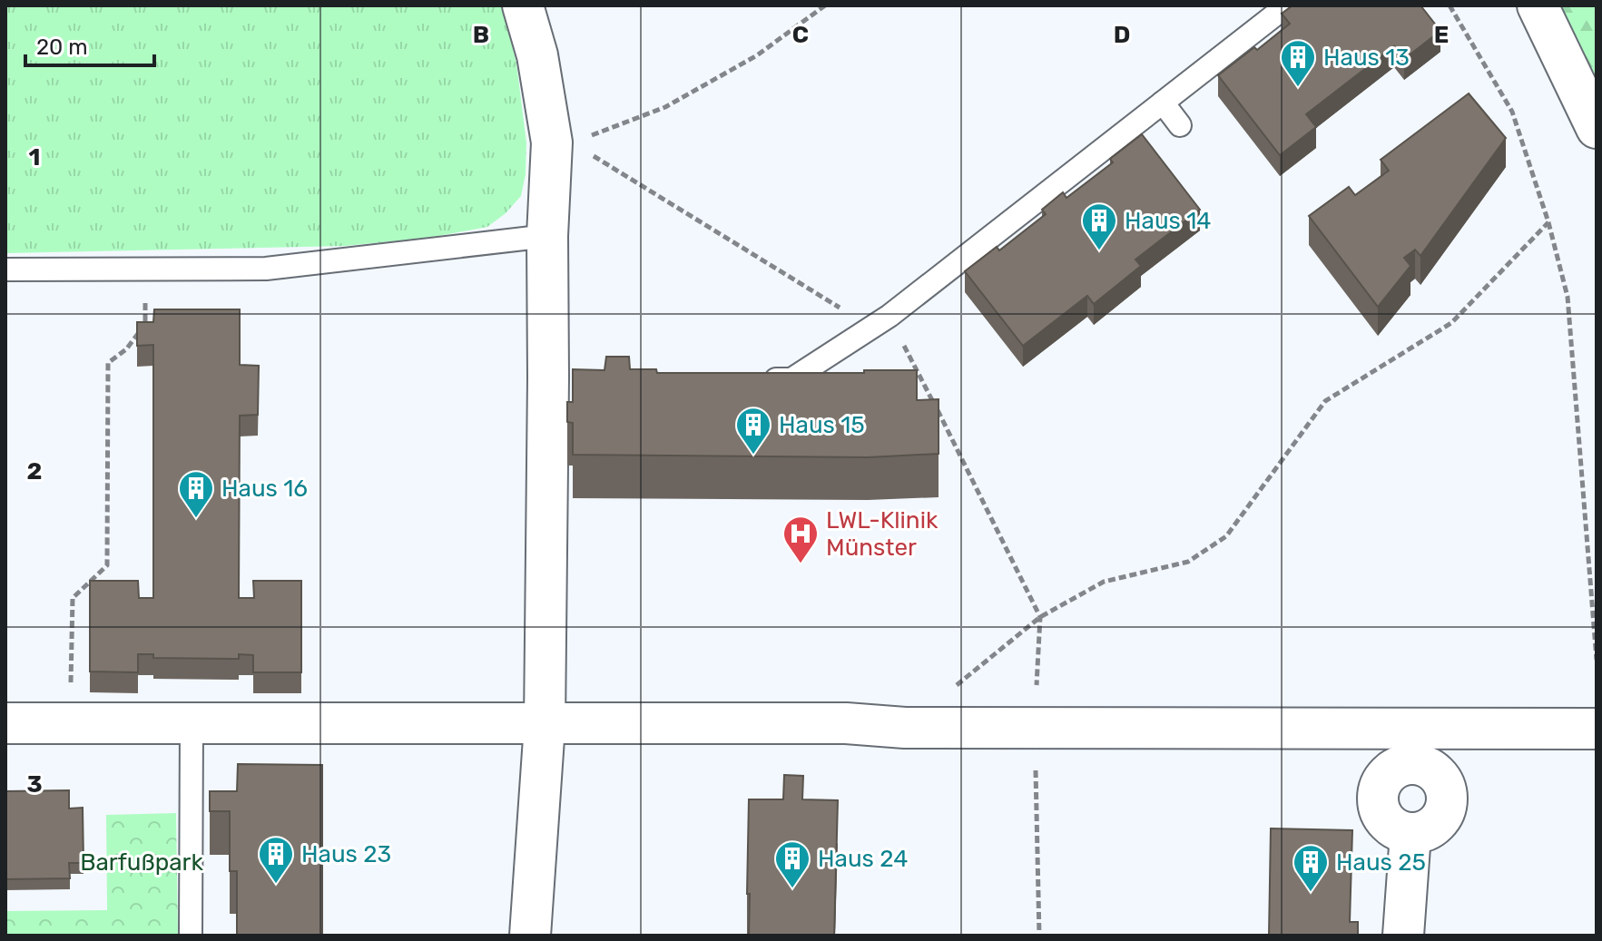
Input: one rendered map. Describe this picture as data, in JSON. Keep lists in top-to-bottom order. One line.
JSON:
{"parks":["Barfußpark"],"places":{"building":["Haus 13","Haus 14","Haus 15","Haus 16","Haus 23","Haus 24","Haus 25"],"hospital":["LWL-Klinik Münster"]},"scale_bar":"20 m","grid":{"columns":["B","C","D","E"],"rows":["1","2","3"]}}
